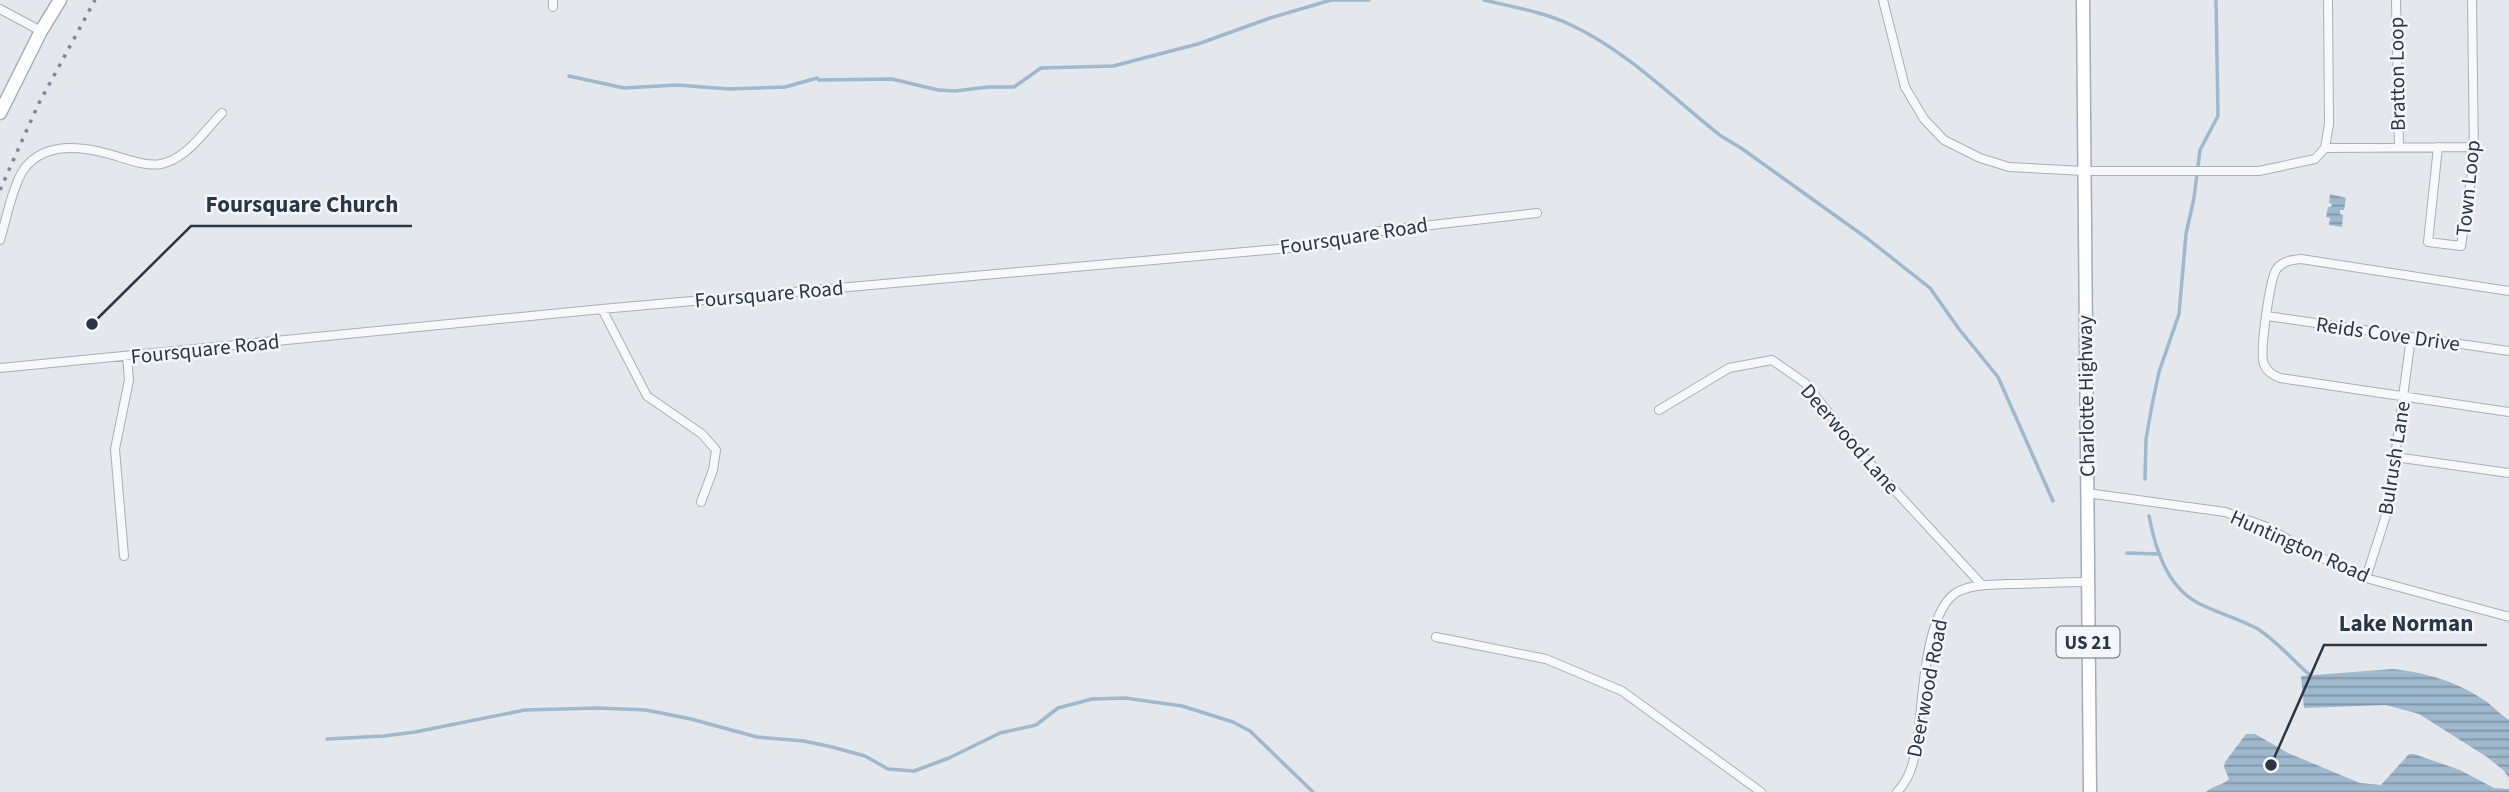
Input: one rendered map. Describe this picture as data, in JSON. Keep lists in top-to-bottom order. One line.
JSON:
{"streets":{"main road":["Charlotte Highway","US 21"],"street":["Bratton Loop","Town Loop","Foursquare Road","Reids Cove Drive","Deerwood Lane","Bulrush Lane","Huntington Road","Deerwood Road"]},"crossings":[["Reids Cove Drive","Bulrush Lane"],["Charlotte Highway","Huntington Road"],["Charlotte Highway","Deerwood Road"],["Deerwood Lane","Deerwood Road"],["Bulrush Lane","Huntington Road"]],"places":["Foursquare Church","Lake Norman"]}
